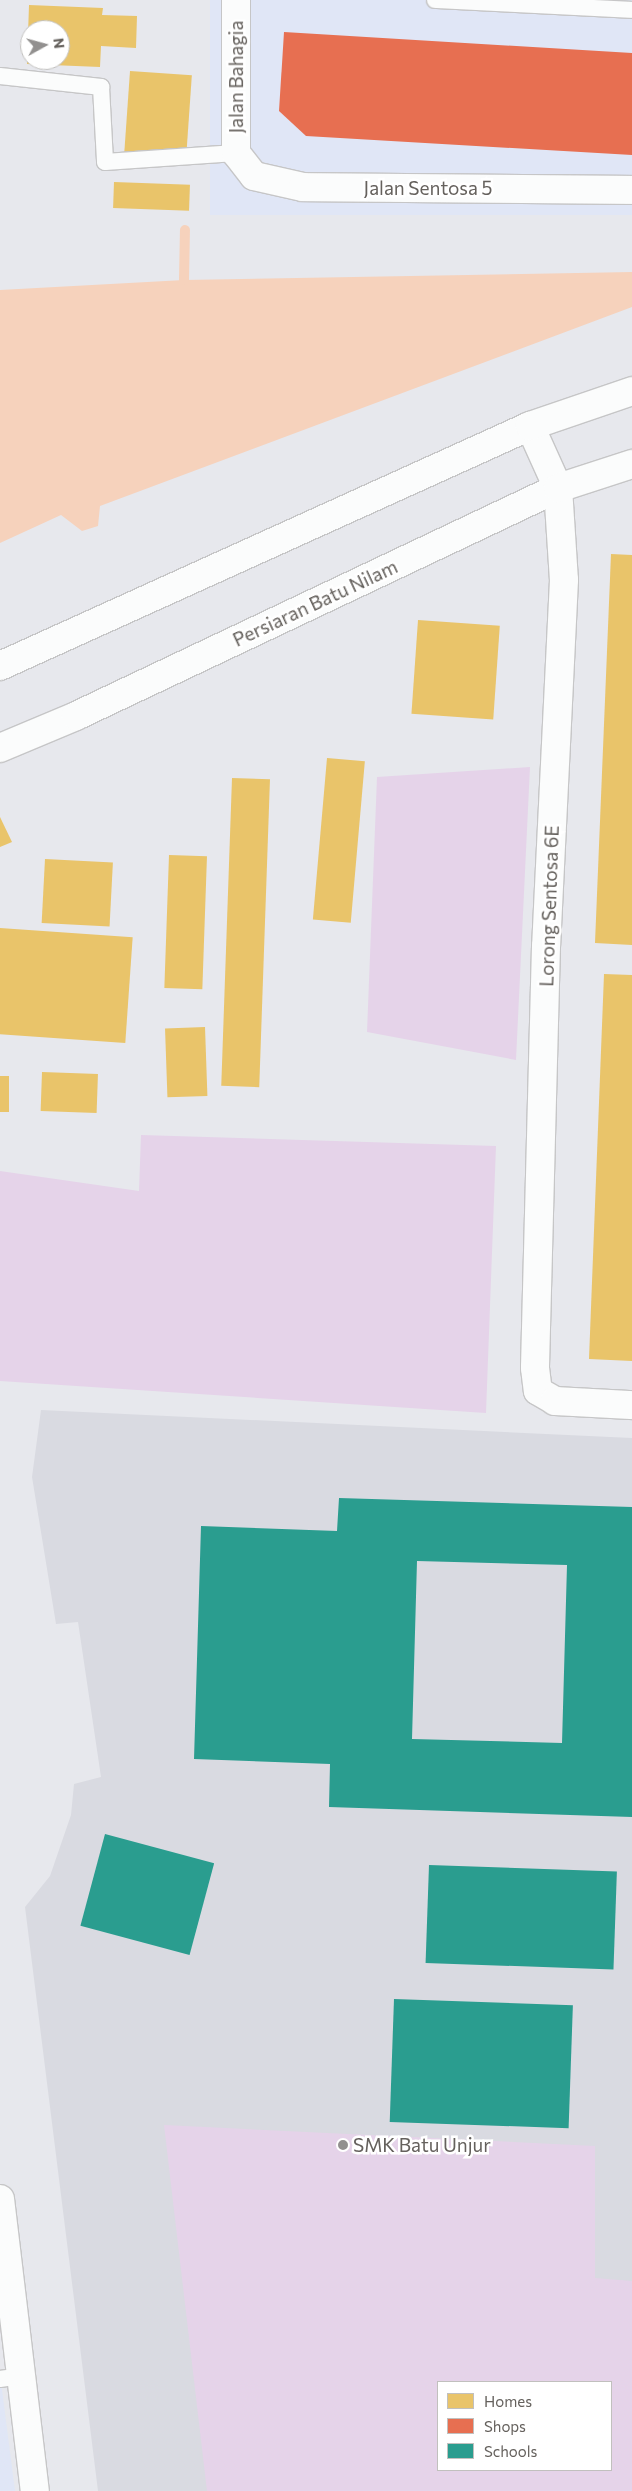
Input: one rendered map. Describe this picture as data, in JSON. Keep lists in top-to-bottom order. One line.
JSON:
{"streets":{"main road":["Jalan Bahagia","Jalan Sentosa 5","Persiaran Batu Nilam","Lorong Sentosa 6E"]},"crossings":[["Jalan Bahagia","Jalan Sentosa 5"],["Persiaran Batu Nilam","Lorong Sentosa 6E"]],"places":["SMK Batu Unjur"],"legend":["Homes","Shops","Schools"],"north":"right"}
